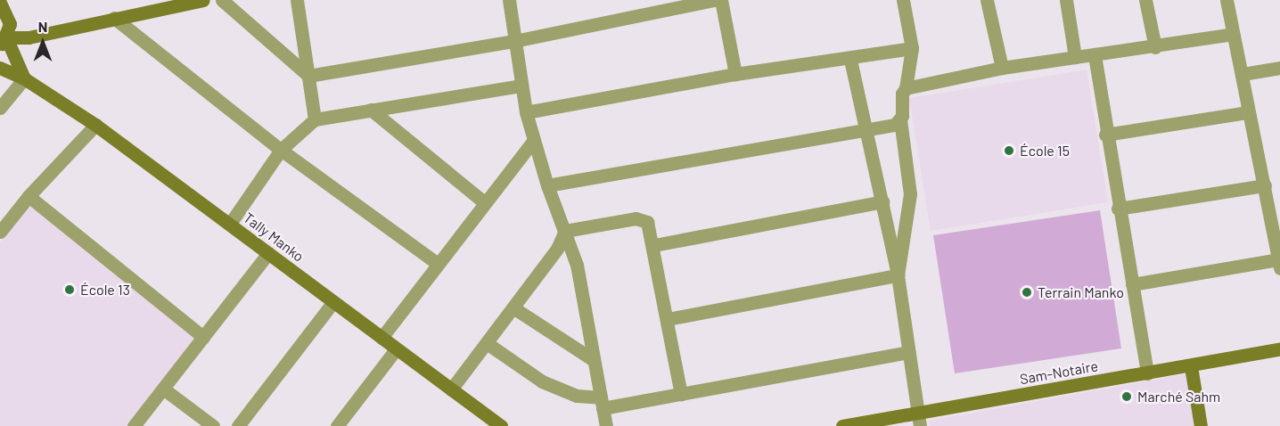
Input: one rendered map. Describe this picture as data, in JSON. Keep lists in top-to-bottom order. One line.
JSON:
{"streets":{"street":["Tally Manko","Sam-Notaire"]},"places":["École 15","École 13","Terrain Manko","Marché Sahm"],"north":"top"}
